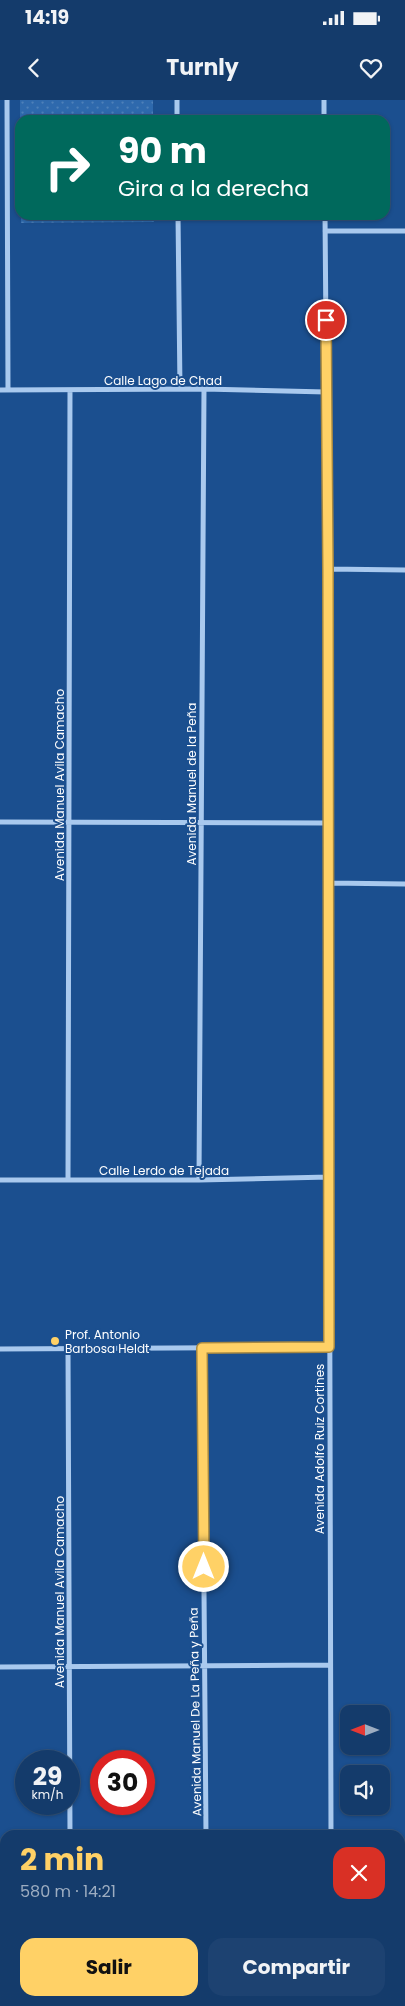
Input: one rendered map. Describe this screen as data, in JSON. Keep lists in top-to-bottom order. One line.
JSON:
{"streets":{"street":["Calle Lago de Chad","Avenida Manuel de la Peña","Avenida Manuel Avila Camacho","Calle Lerdo de Tejada","Avenida Adolfo Ruiz Cortines","Avenida Manuel De La Peña y Peña"]},"crossings":[["Calle Lago de Chad","Avenida Manuel de la Peña"],["Calle Lago de Chad","Avenida Manuel Avila Camacho"],["Calle Lago de Chad","Avenida Adolfo Ruiz Cortines"],["Avenida Manuel de la Peña","Calle Lerdo de Tejada"],["Avenida Manuel Avila Camacho","Calle Lerdo de Tejada"],["Calle Lerdo de Tejada","Avenida Adolfo Ruiz Cortines"]],"places":["Prof. Antonio Barbosa Heldt"],"north":"left","page":{"status":"14:19","header":"Turnly","turn":["90 m","Gira a la derecha"],"speed":"29 km/h","limit":"30","heading":["2 min","580 m · 14:21"],"buttons":["Salir","Compartir"]}}
